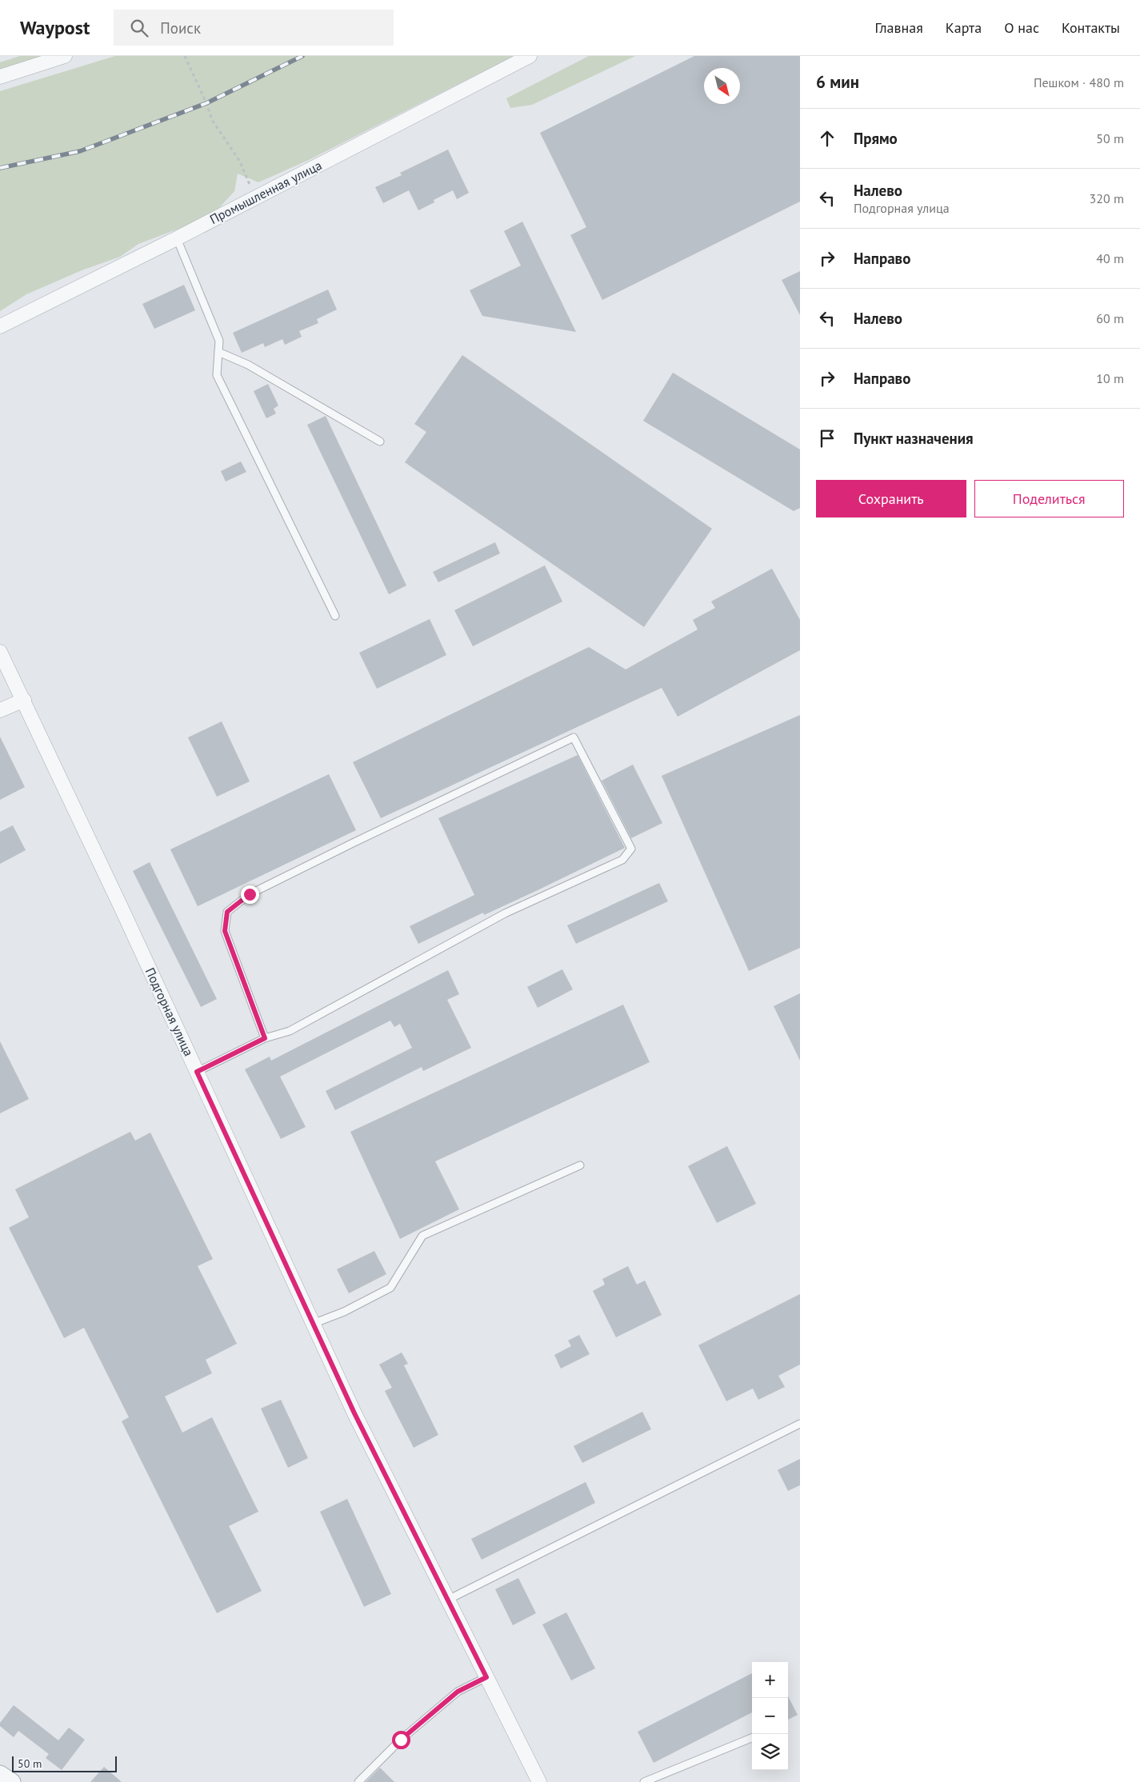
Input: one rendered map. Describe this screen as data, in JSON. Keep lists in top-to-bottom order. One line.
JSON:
{"streets":{"street":["Промышленная улица","Подгорная улица"]},"scale_bar":"50 m","north":"bottom right","page":{"header":"Waypost","search":"Поиск","nav":["Главная","Карта","О нас","Контакты"],"heading":["6 мин","Пешком · 480 m"],"list":[["Прямо","50 m"],["Налево","Подгорная улица","320 m"],["Направо","40 m"],["Налево","60 m"],["Направо","10 m"],"Пункт назначения"],"buttons":["Сохранить","Поделиться"],"map_buttons":["+","−"],"scale":"50 m"}}
